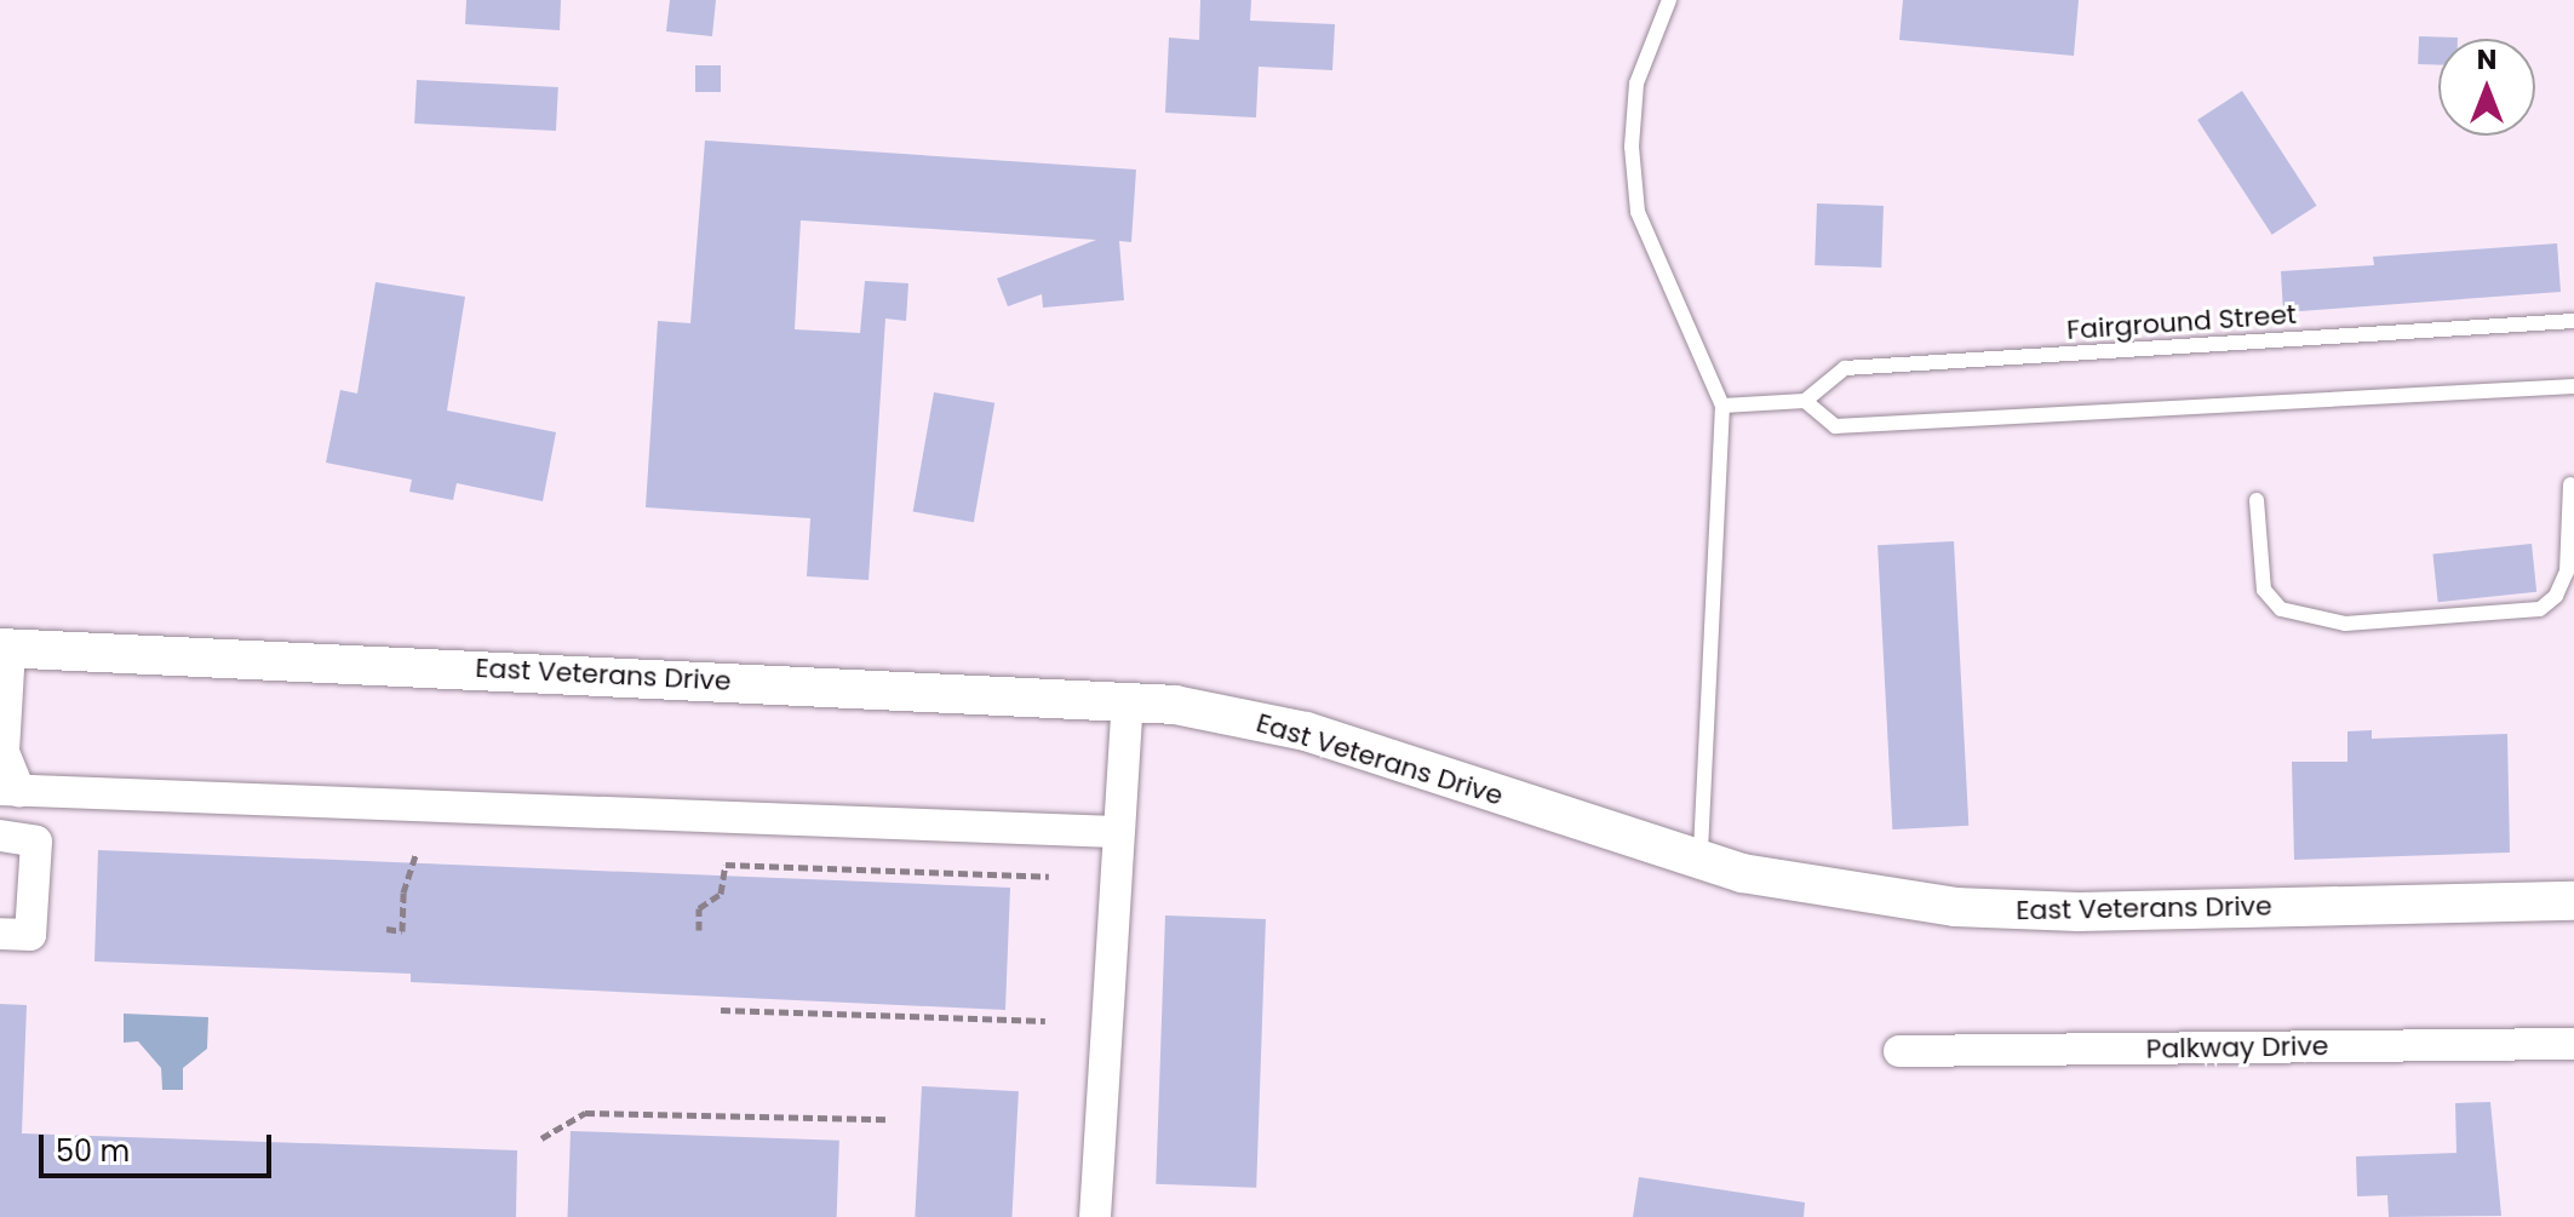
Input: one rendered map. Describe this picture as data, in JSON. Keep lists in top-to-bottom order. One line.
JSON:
{"streets":{"street":["East Veterans Drive","Palkway Drive"],"lane":["Fairground Street"]},"scale_bar":"50 m","north":"top"}
